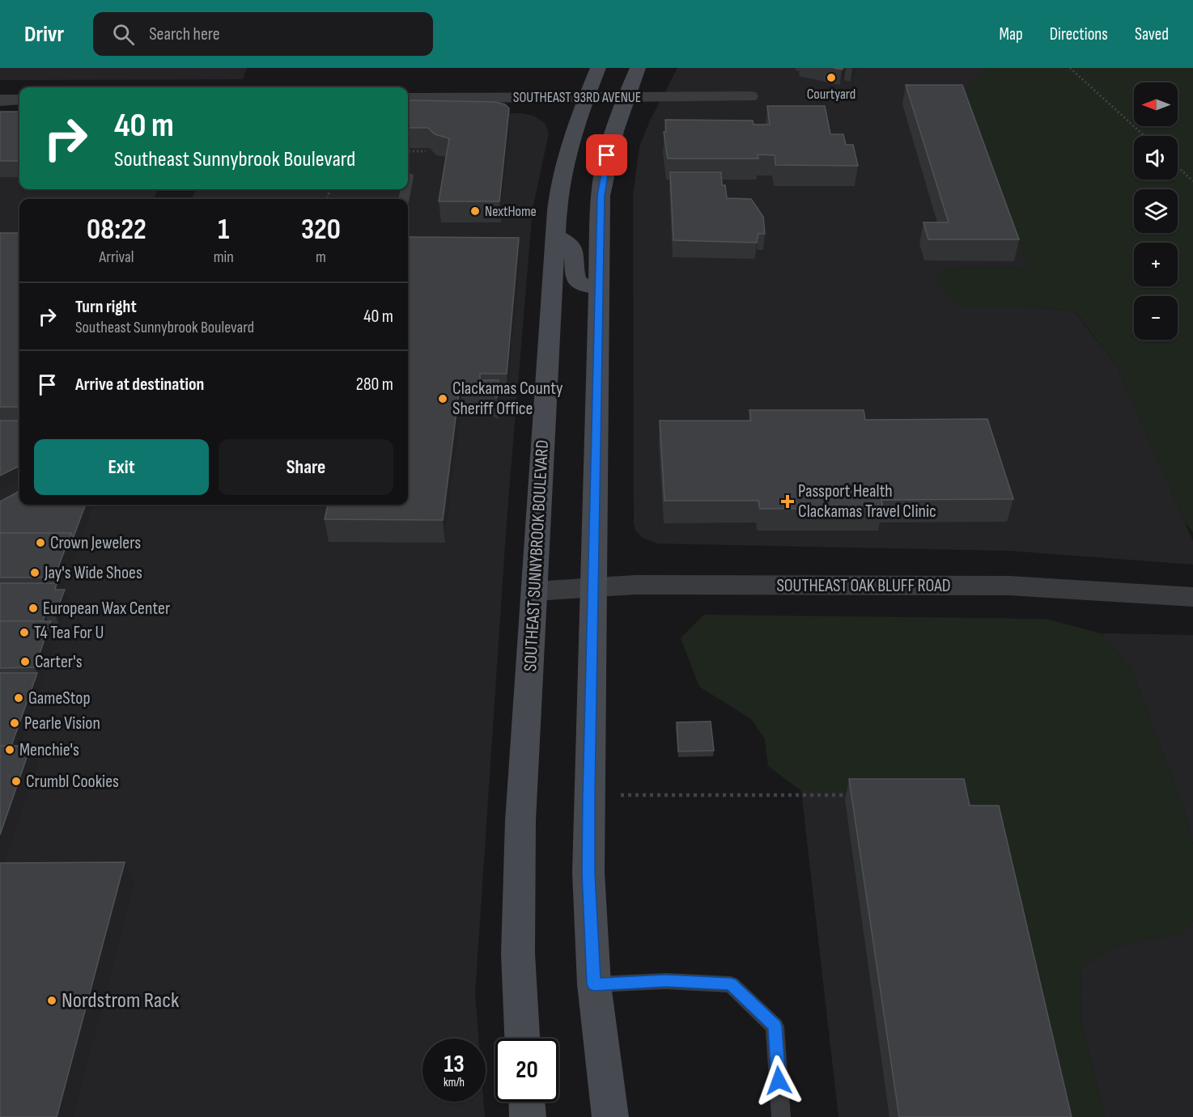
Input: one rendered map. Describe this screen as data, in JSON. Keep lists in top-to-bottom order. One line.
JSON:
{"streets":{"main road":["SOUTHEAST SUNNYBROOK BOULEVARD"],"street":["SOUTHEAST 93RD AVENUE","SOUTHEAST OAK BLUFF ROAD"]},"crossings":[["SOUTHEAST 93RD AVENUE","SOUTHEAST SUNNYBROOK BOULEVARD"],["SOUTHEAST SUNNYBROOK BOULEVARD","SOUTHEAST OAK BLUFF ROAD"]],"places":{"other":["Courtyard","NextHome","Clackamas County Sheriff Office","Crown Jewelers","Jay's Wide Shoes","European Wax Center","T4 Tea For U","Carter's","GameStop","Pearle Vision","Menchie's","Crumbl Cookies","Nordstrom Rack"],"health":["Passport Health Clackamas Travel Clinic"]},"north":"left","page":{"header":"Drivr","search":"Search here","nav":["Map","Directions","Saved"],"map_buttons":["+","−"],"turn":["40 m","Southeast Sunnybrook Boulevard"],"eta":["08:22","Arrival","1","min","320","m"],"list":[{"name":"Turn right","note":"Southeast Sunnybrook Boulevard","value":"40 m"},{"name":"Arrive at destination","value":"280 m"}],"buttons":["Exit","Share"],"speed":"13 km/h","limit":"20"}}
